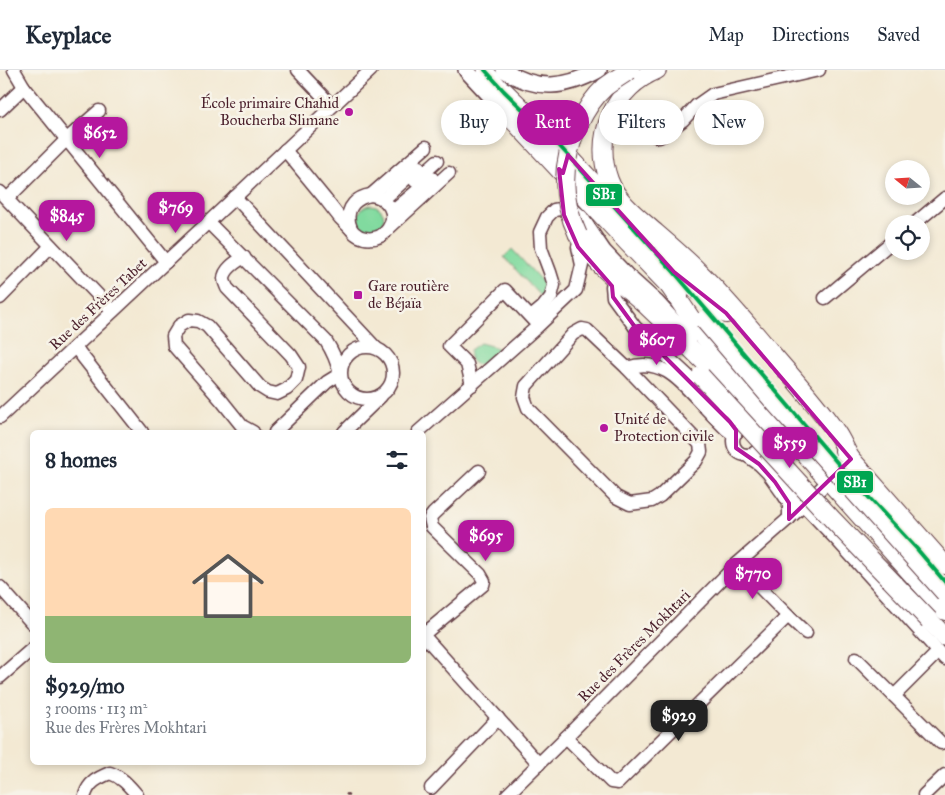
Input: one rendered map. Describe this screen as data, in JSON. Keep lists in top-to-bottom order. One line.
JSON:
{"streets":{"street":["Rue des Frères Tabet","Rue des Frères Mokhtari"]},"places":{"other":["École primaire Chahid Boucherba Slimane","Unité de Protection civile"],"transit":["Gare routière de Béjaïa"]},"lines":["transit line SB1"],"north":"left","page":{"header":"Keyplace","nav":["Map","Directions","Saved"],"chip":["Buy","Rent","Filters","New"],"price":["$652","$769","$845","$607","$559","$695","$770","$929"],"heading":"8 homes","list":[{"name":"$929/mo","note":"3 rooms · 113 m² · Rue des Frères Mokhtari"}]}}
